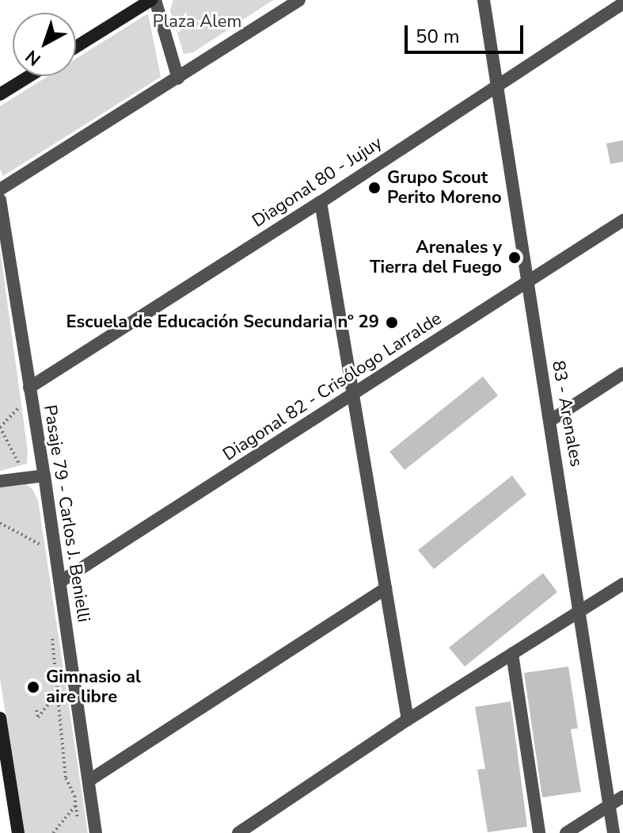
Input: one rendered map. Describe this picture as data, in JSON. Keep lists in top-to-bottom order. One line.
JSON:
{"streets":{"street":["Diagonal 80 - Jujuy","Diagonal 82 - Crisólogo Larralde","83 - Arenales","Pasaje 79 - Carlos J. Benielli"]},"crossings":[["Diagonal 80 - Jujuy","83 - Arenales"],["Diagonal 80 - Jujuy","Pasaje 79 - Carlos J. Benielli"],["Diagonal 82 - Crisólogo Larralde","83 - Arenales"],["Diagonal 82 - Crisólogo Larralde","Pasaje 79 - Carlos J. Benielli"]],"parks":["Plaza Alem"],"places":["Grupo Scout Perito Moreno","Arenales y Tierra del Fuego","Escuela de Educación Secundaria nº 29","Gimnasio al aire libre"],"scale_bar":"50 m","north":"bottom left"}
